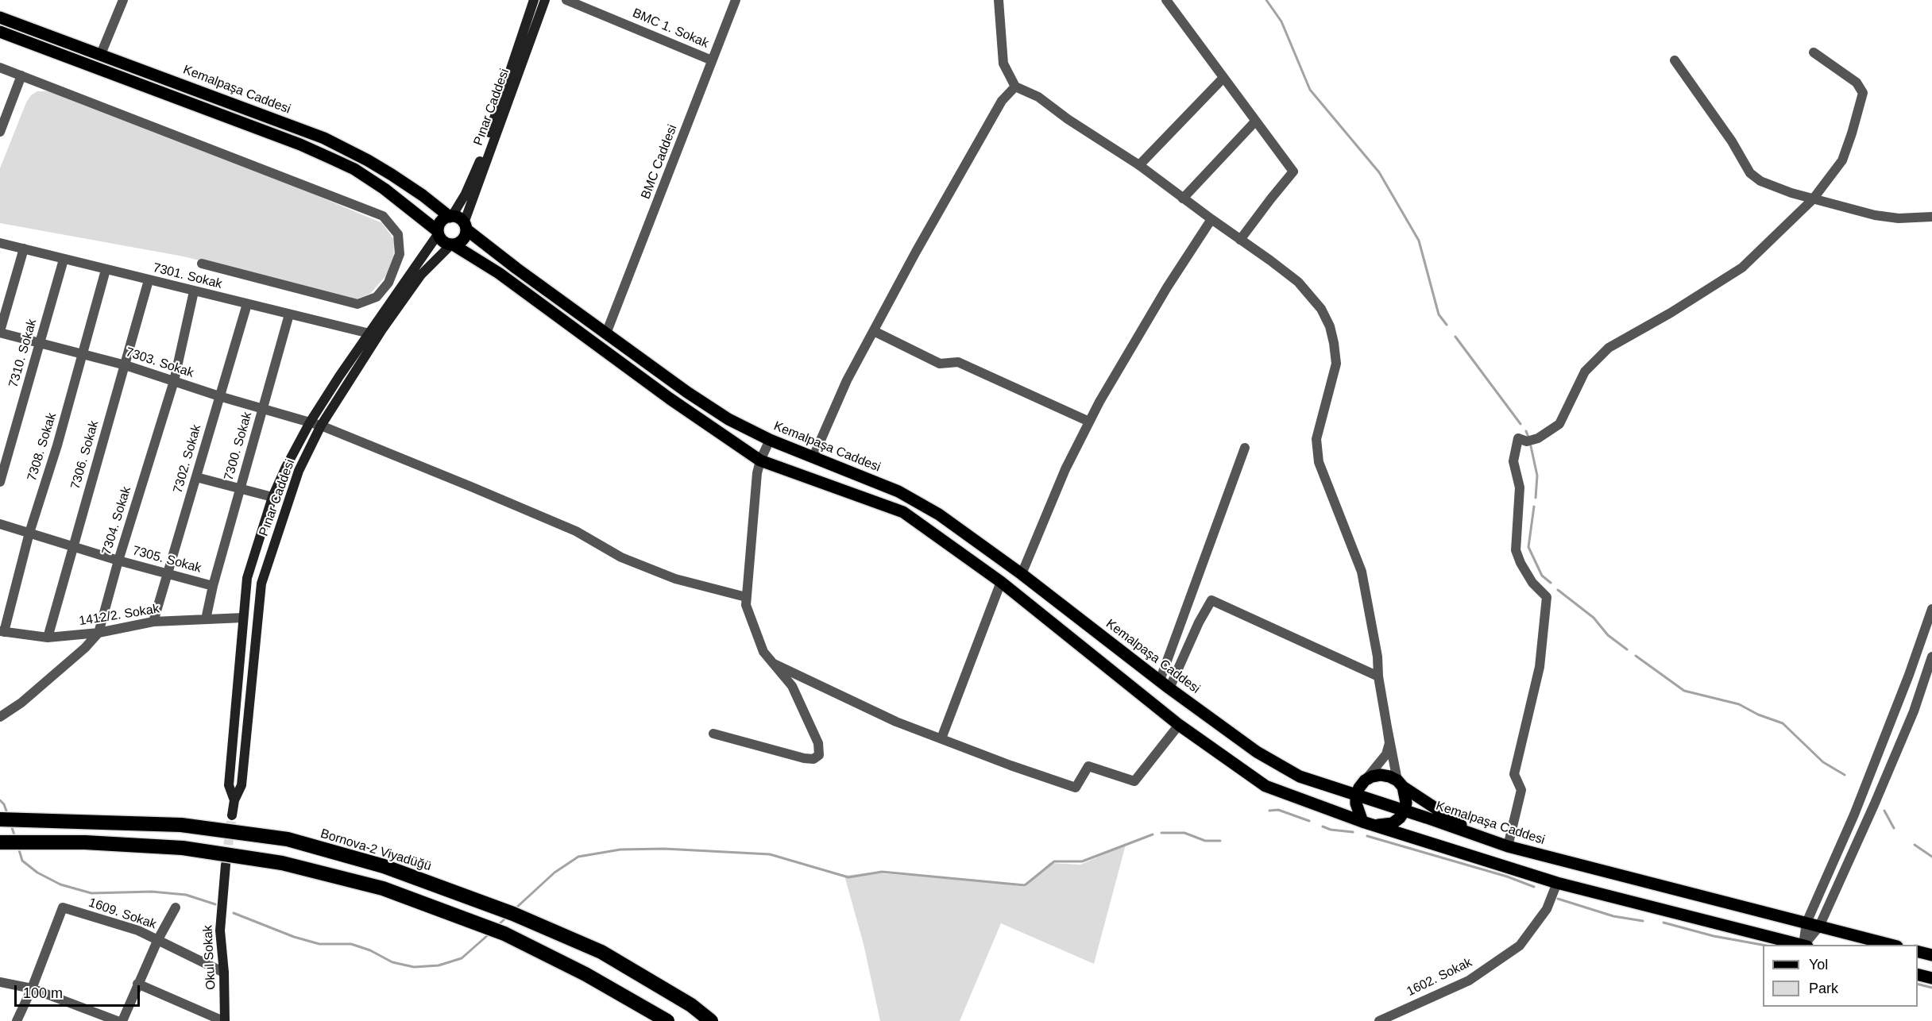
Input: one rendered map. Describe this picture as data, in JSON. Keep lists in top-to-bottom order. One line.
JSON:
{"streets":{"highway":["Bornova-2 Viyadüğü"],"main road":["Kemalpaşa Caddesi","Pınar Caddesi","Okul Sokak"],"street":["BMC 1. Sokak","BMC Caddesi","7301. Sokak","7310. Sokak","7303. Sokak","7300. Sokak","7308. Sokak","7306. Sokak","7302. Sokak","7304. Sokak","7305. Sokak","1412/2. Sokak","1609. Sokak","1602. Sokak"]},"crossings":[["BMC 1. Sokak","BMC Caddesi"],["Kemalpaşa Caddesi","Pınar Caddesi"],["Kemalpaşa Caddesi","BMC Caddesi"],["Pınar Caddesi","7301. Sokak"],["Pınar Caddesi","7303. Sokak"],["Pınar Caddesi","1412/2. Sokak"],["7301. Sokak","7310. Sokak"],["7301. Sokak","7300. Sokak"],["7301. Sokak","7308. Sokak"],["7301. Sokak","7306. Sokak"],["7301. Sokak","7302. Sokak"],["7301. Sokak","7304. Sokak"],["7310. Sokak","7303. Sokak"],["7303. Sokak","7300. Sokak"],["7303. Sokak","7308. Sokak"],["7303. Sokak","7306. Sokak"],["7303. Sokak","7302. Sokak"],["7303. Sokak","7304. Sokak"],["7300. Sokak","7305. Sokak"],["7308. Sokak","7305. Sokak"],["7308. Sokak","1412/2. Sokak"],["7306. Sokak","7305. Sokak"],["7306. Sokak","1412/2. Sokak"],["7302. Sokak","7305. Sokak"],["7302. Sokak","1412/2. Sokak"],["7304. Sokak","7305. Sokak"],["7304. Sokak","1412/2. Sokak"],["7305. Sokak","1412/2. Sokak"],["1609. Sokak","Okul Sokak"]],"legend":["Yol","Park"],"scale_bar":"100 m"}
